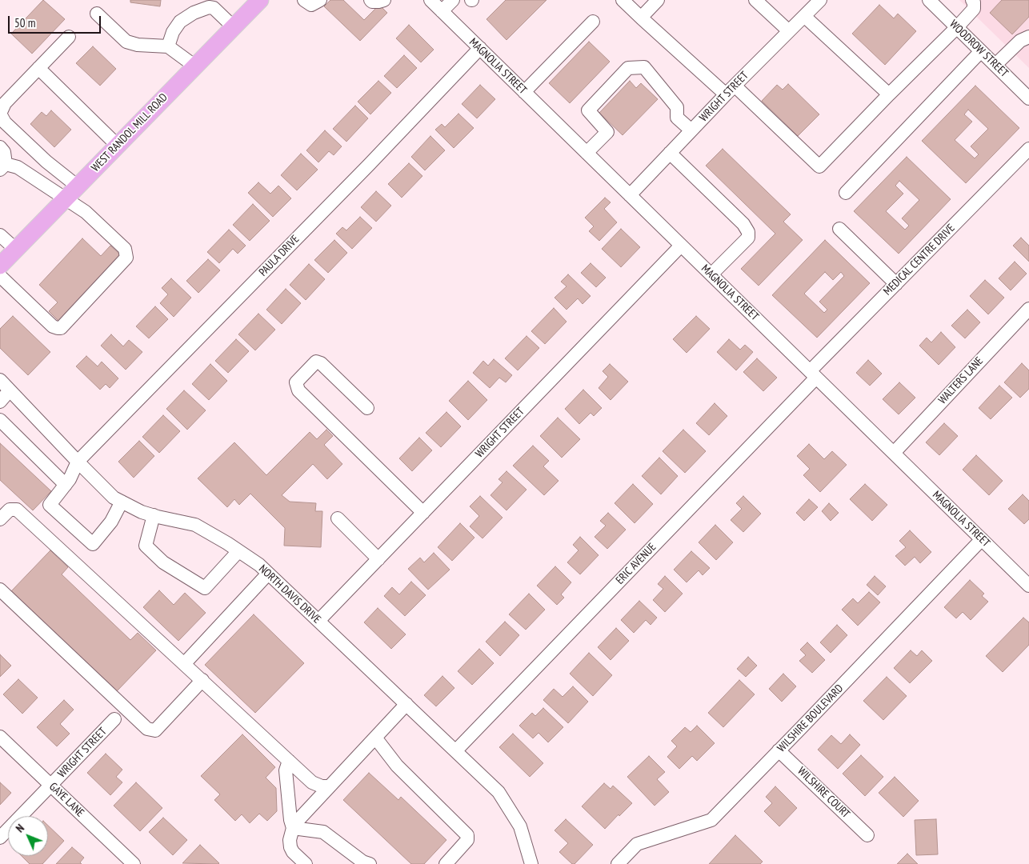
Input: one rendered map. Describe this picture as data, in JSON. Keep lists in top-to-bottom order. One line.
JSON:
{"streets":{"main road":["WEST RANDOL MILL ROAD"],"street":["WOODROW STREET","MAGNOLIA STREET","WRIGHT STREET","PAULA DRIVE","MEDICAL CENTRE DRIVE","WALTERS LANE","ERIC AVENUE","NORTH DAVIS DRIVE","WILSHIRE BOULEVARD","WILSHIRE COURT","GAYE LANE"]},"crossings":[["MAGNOLIA STREET","WRIGHT STREET"],["MAGNOLIA STREET","PAULA DRIVE"],["MAGNOLIA STREET","MEDICAL CENTRE DRIVE"],["MAGNOLIA STREET","WALTERS LANE"],["MAGNOLIA STREET","ERIC AVENUE"],["MAGNOLIA STREET","WILSHIRE BOULEVARD"],["WRIGHT STREET","NORTH DAVIS DRIVE"],["WRIGHT STREET","GAYE LANE"],["PAULA DRIVE","NORTH DAVIS DRIVE"],["MEDICAL CENTRE DRIVE","ERIC AVENUE"],["ERIC AVENUE","NORTH DAVIS DRIVE"],["WILSHIRE BOULEVARD","WILSHIRE COURT"]],"scale_bar":"50 m","north":"top left"}
